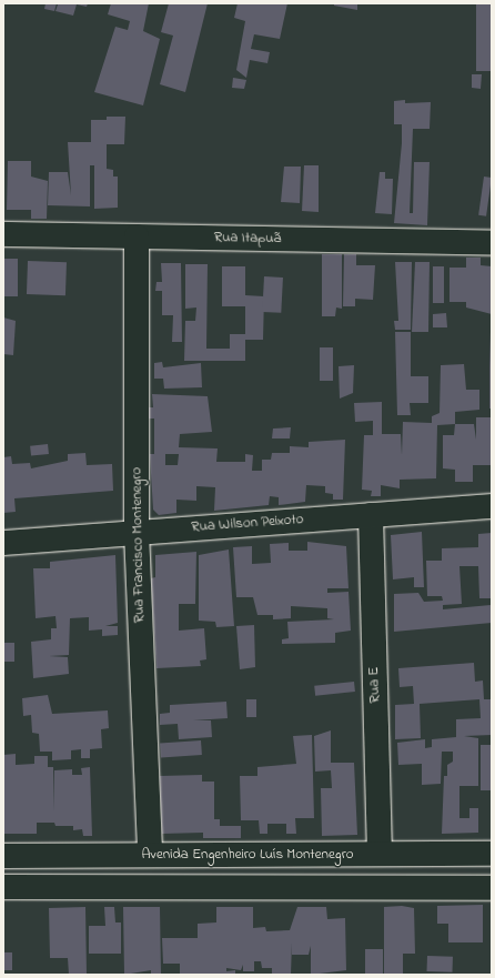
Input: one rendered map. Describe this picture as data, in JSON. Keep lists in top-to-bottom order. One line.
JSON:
{"streets":{"street":["Rua Itapuã","Rua Wilson Peixoto","Rua Francisco Montenegro","Rua E","Avenida Engenheiro Luís Montenegro"]},"crossings":[["Rua Itapuã","Rua Francisco Montenegro"],["Rua Wilson Peixoto","Rua Francisco Montenegro"],["Rua Wilson Peixoto","Rua E"],["Rua Francisco Montenegro","Avenida Engenheiro Luís Montenegro"],["Rua E","Avenida Engenheiro Luís Montenegro"]]}
